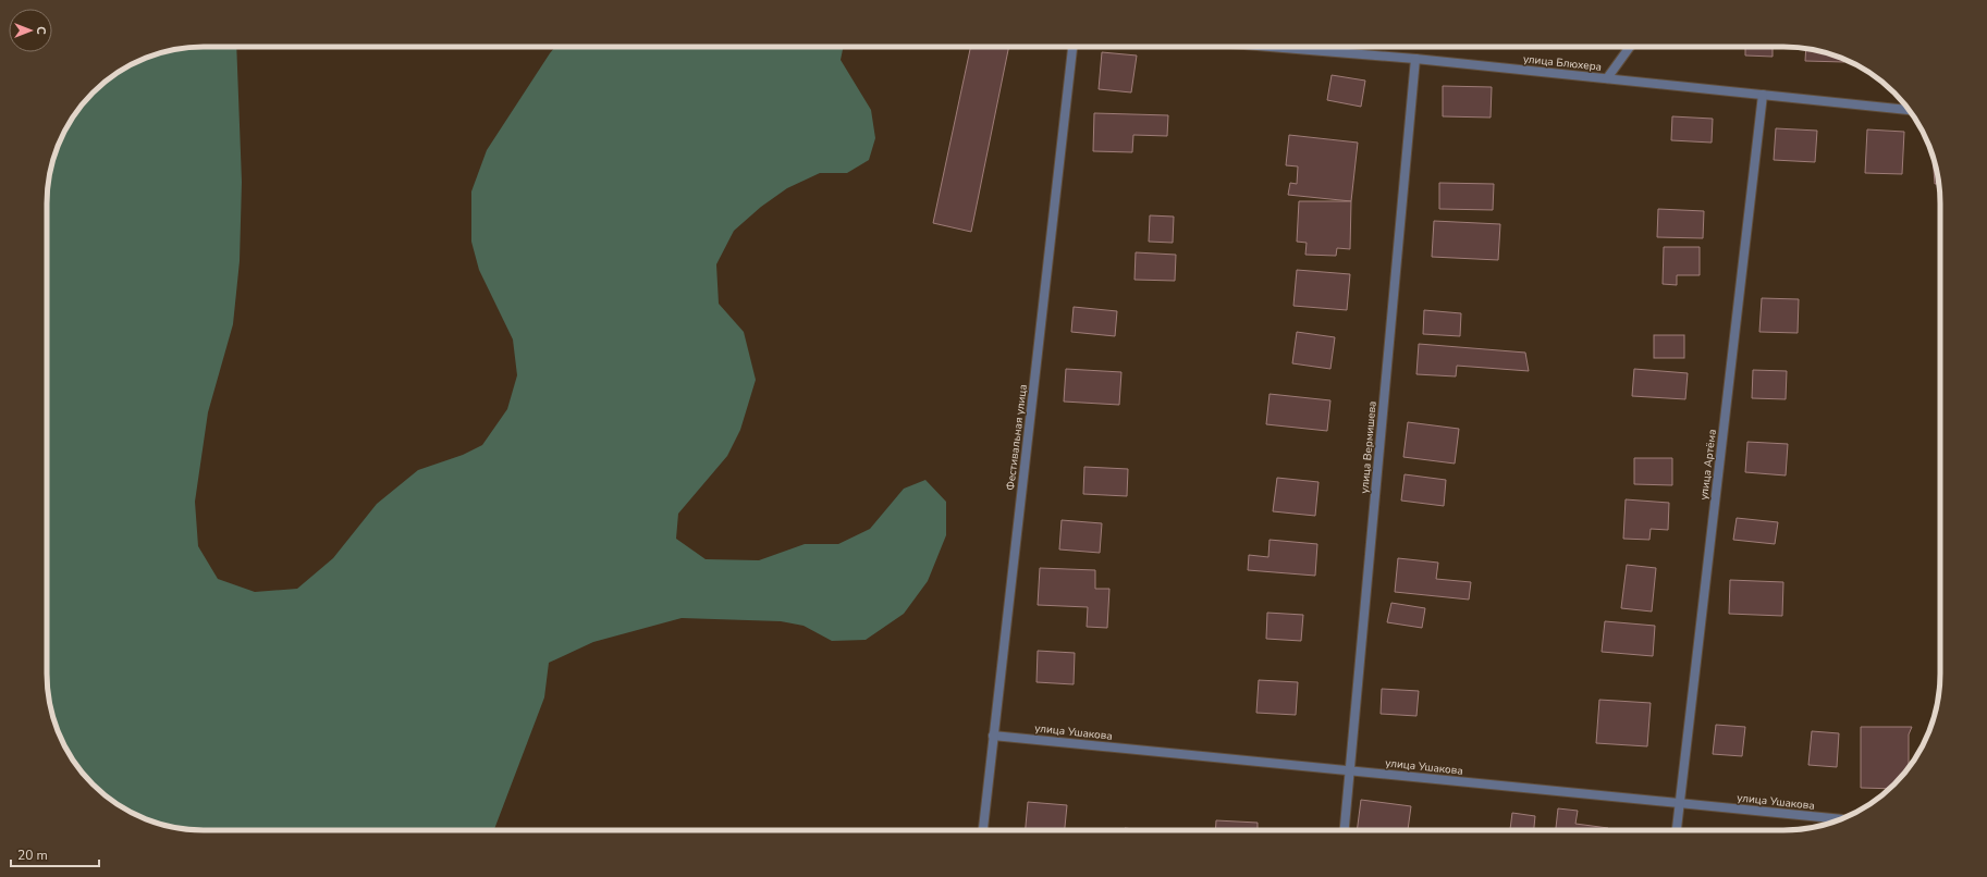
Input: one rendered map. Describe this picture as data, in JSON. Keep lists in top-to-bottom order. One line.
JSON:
{"streets":{"street":["улица Блюхера","Фестивальная улица","улица Вермишева","улица Артёма","улица Ушакова"]},"crossings":[["улица Блюхера","улица Вермишева"],["улица Блюхера","улица Артёма"],["Фестивальная улица","улица Ушакова"],["улица Вермишева","улица Ушакова"],["улица Артёма","улица Ушакова"]],"scale_bar":"20 m","north":"right"}
